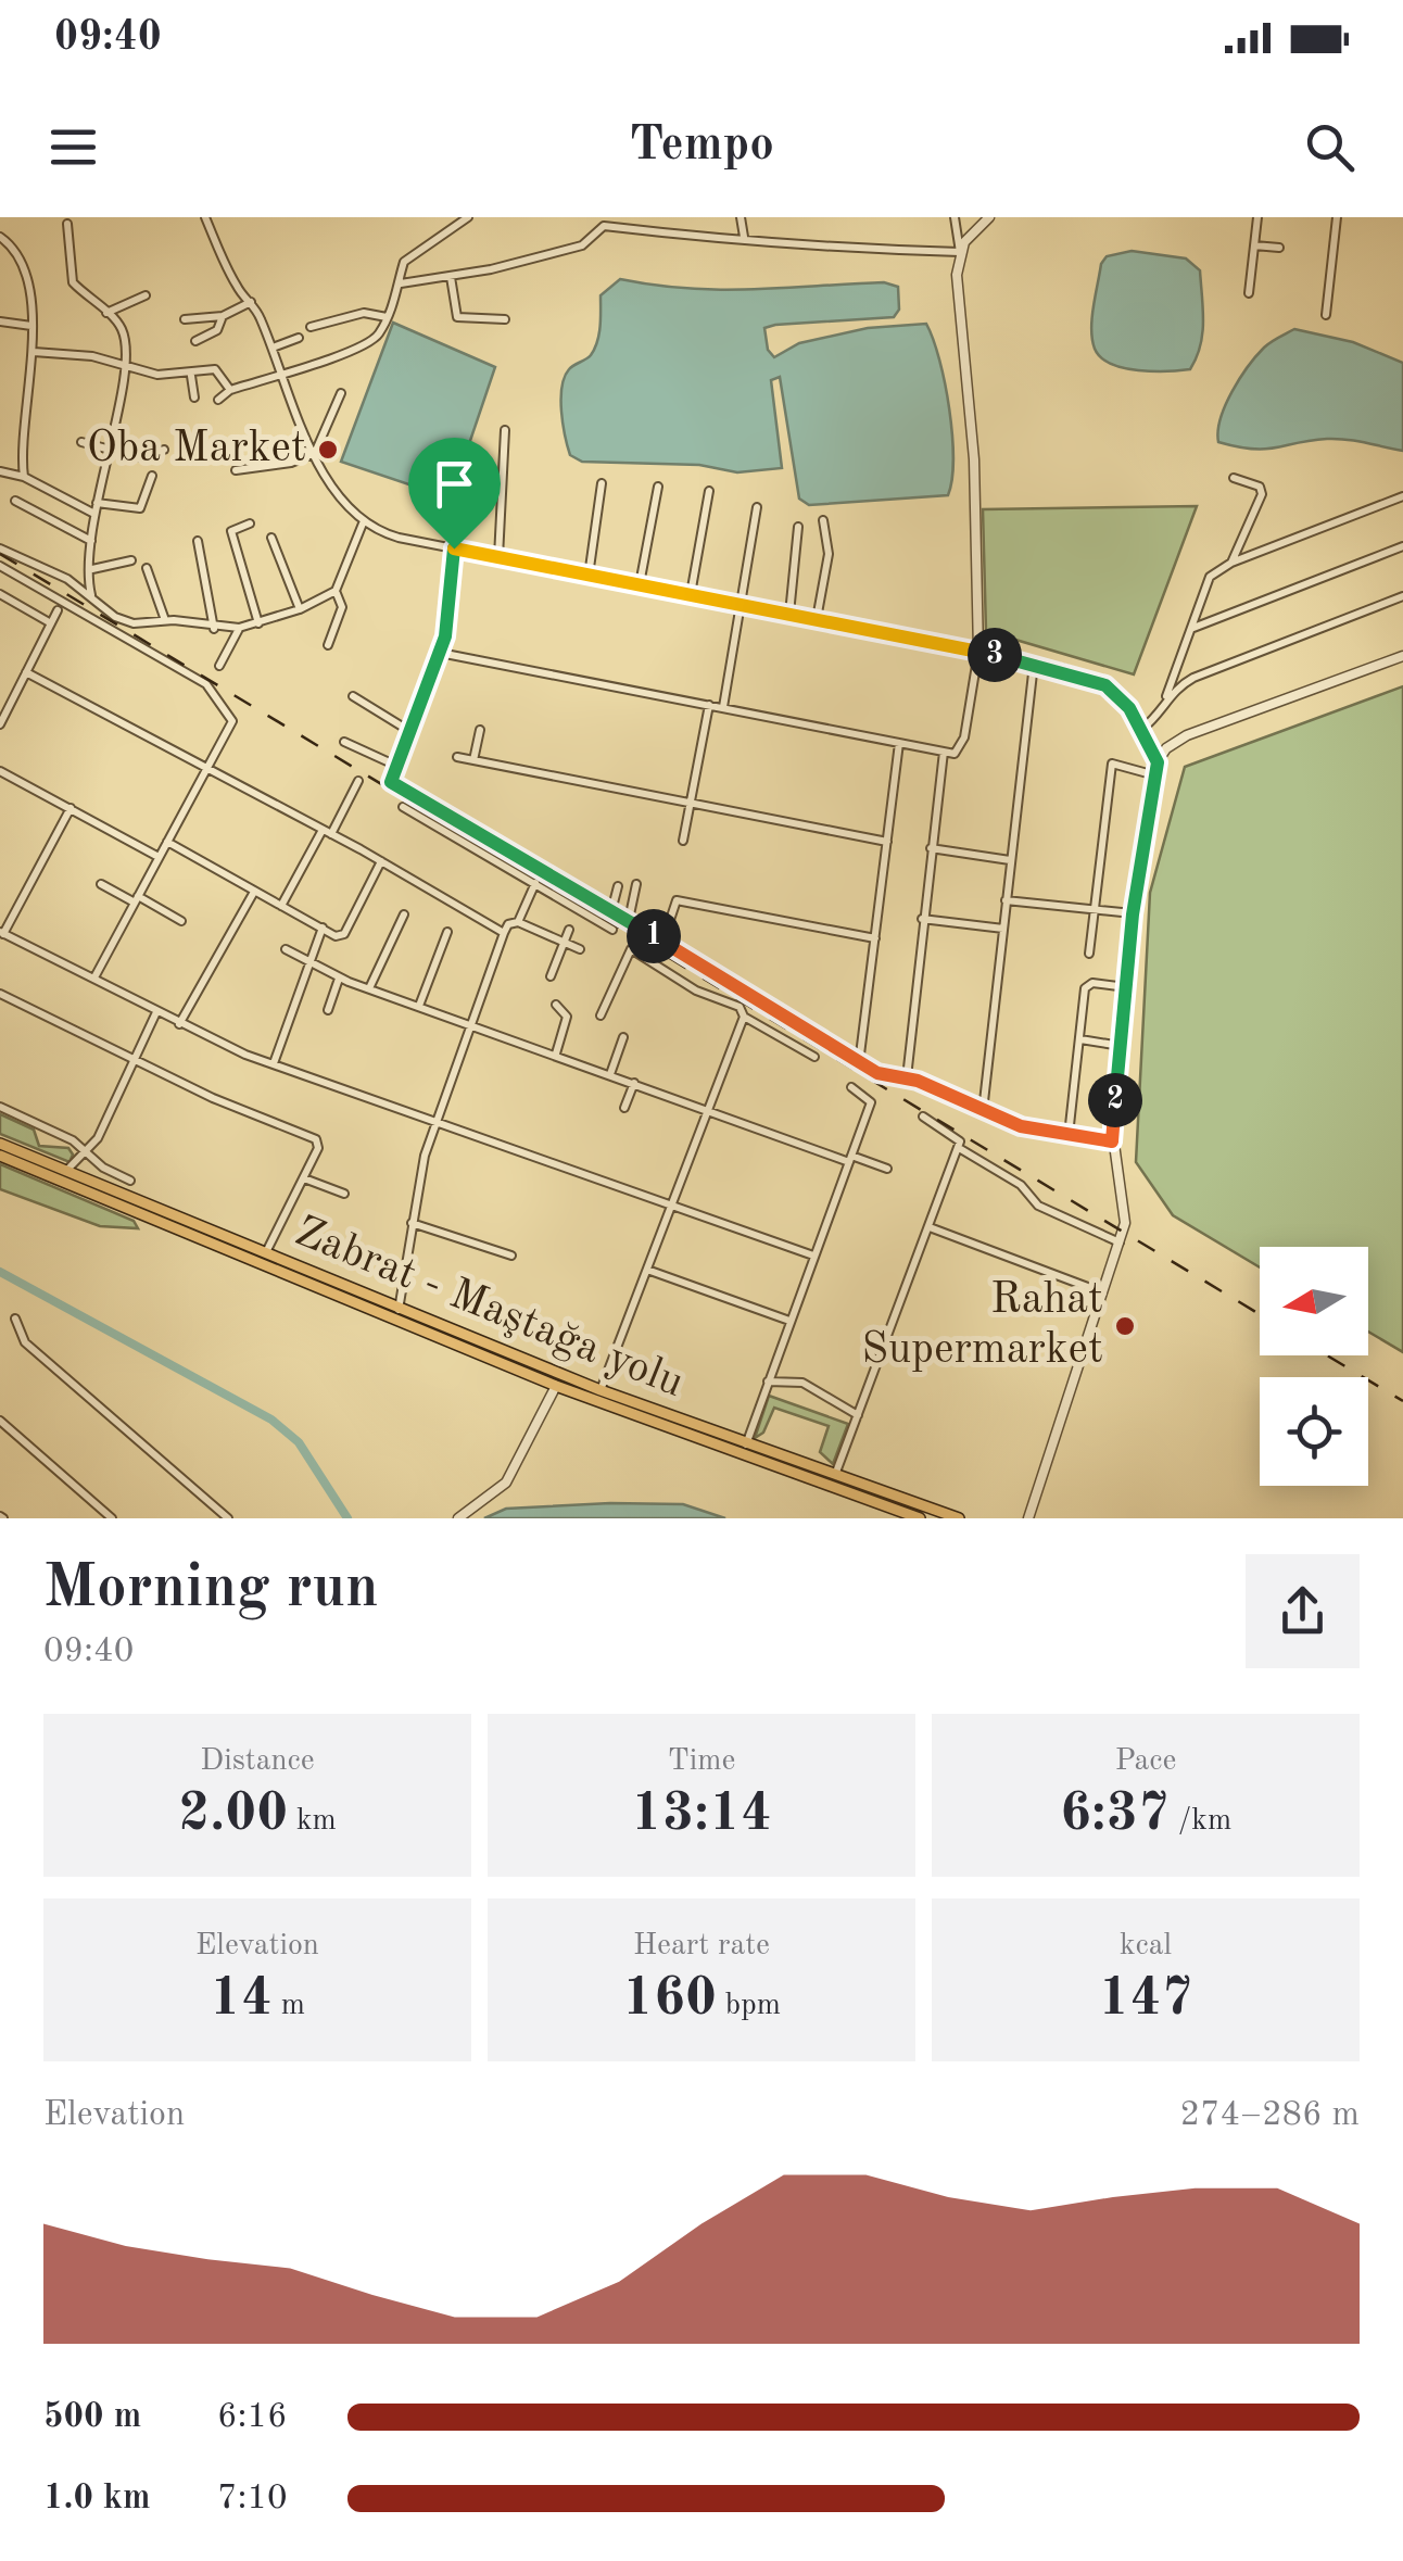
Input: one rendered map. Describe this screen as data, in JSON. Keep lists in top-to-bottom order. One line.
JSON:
{"streets":{"main road":["Zabrat - Maştağa yolu"]},"places":["Oba Market","Rahat Supermarket"],"north":"left","page":{"status":"09:40","header":"Tempo","pins":["3","1","2"],"heading":["Morning run","09:40"],"stats":[["Distance","2.00 km"],["Time","13:14"],["Pace","6:37 /km"],["Elevation","14 m"],["Heart rate","160 bpm"],["kcal","147"]],"chart":["Elevation","274–286 m"],"list":[{"name":"500 m","note":"6:16"},{"name":"1.0 km","note":"7:10"}]}}
